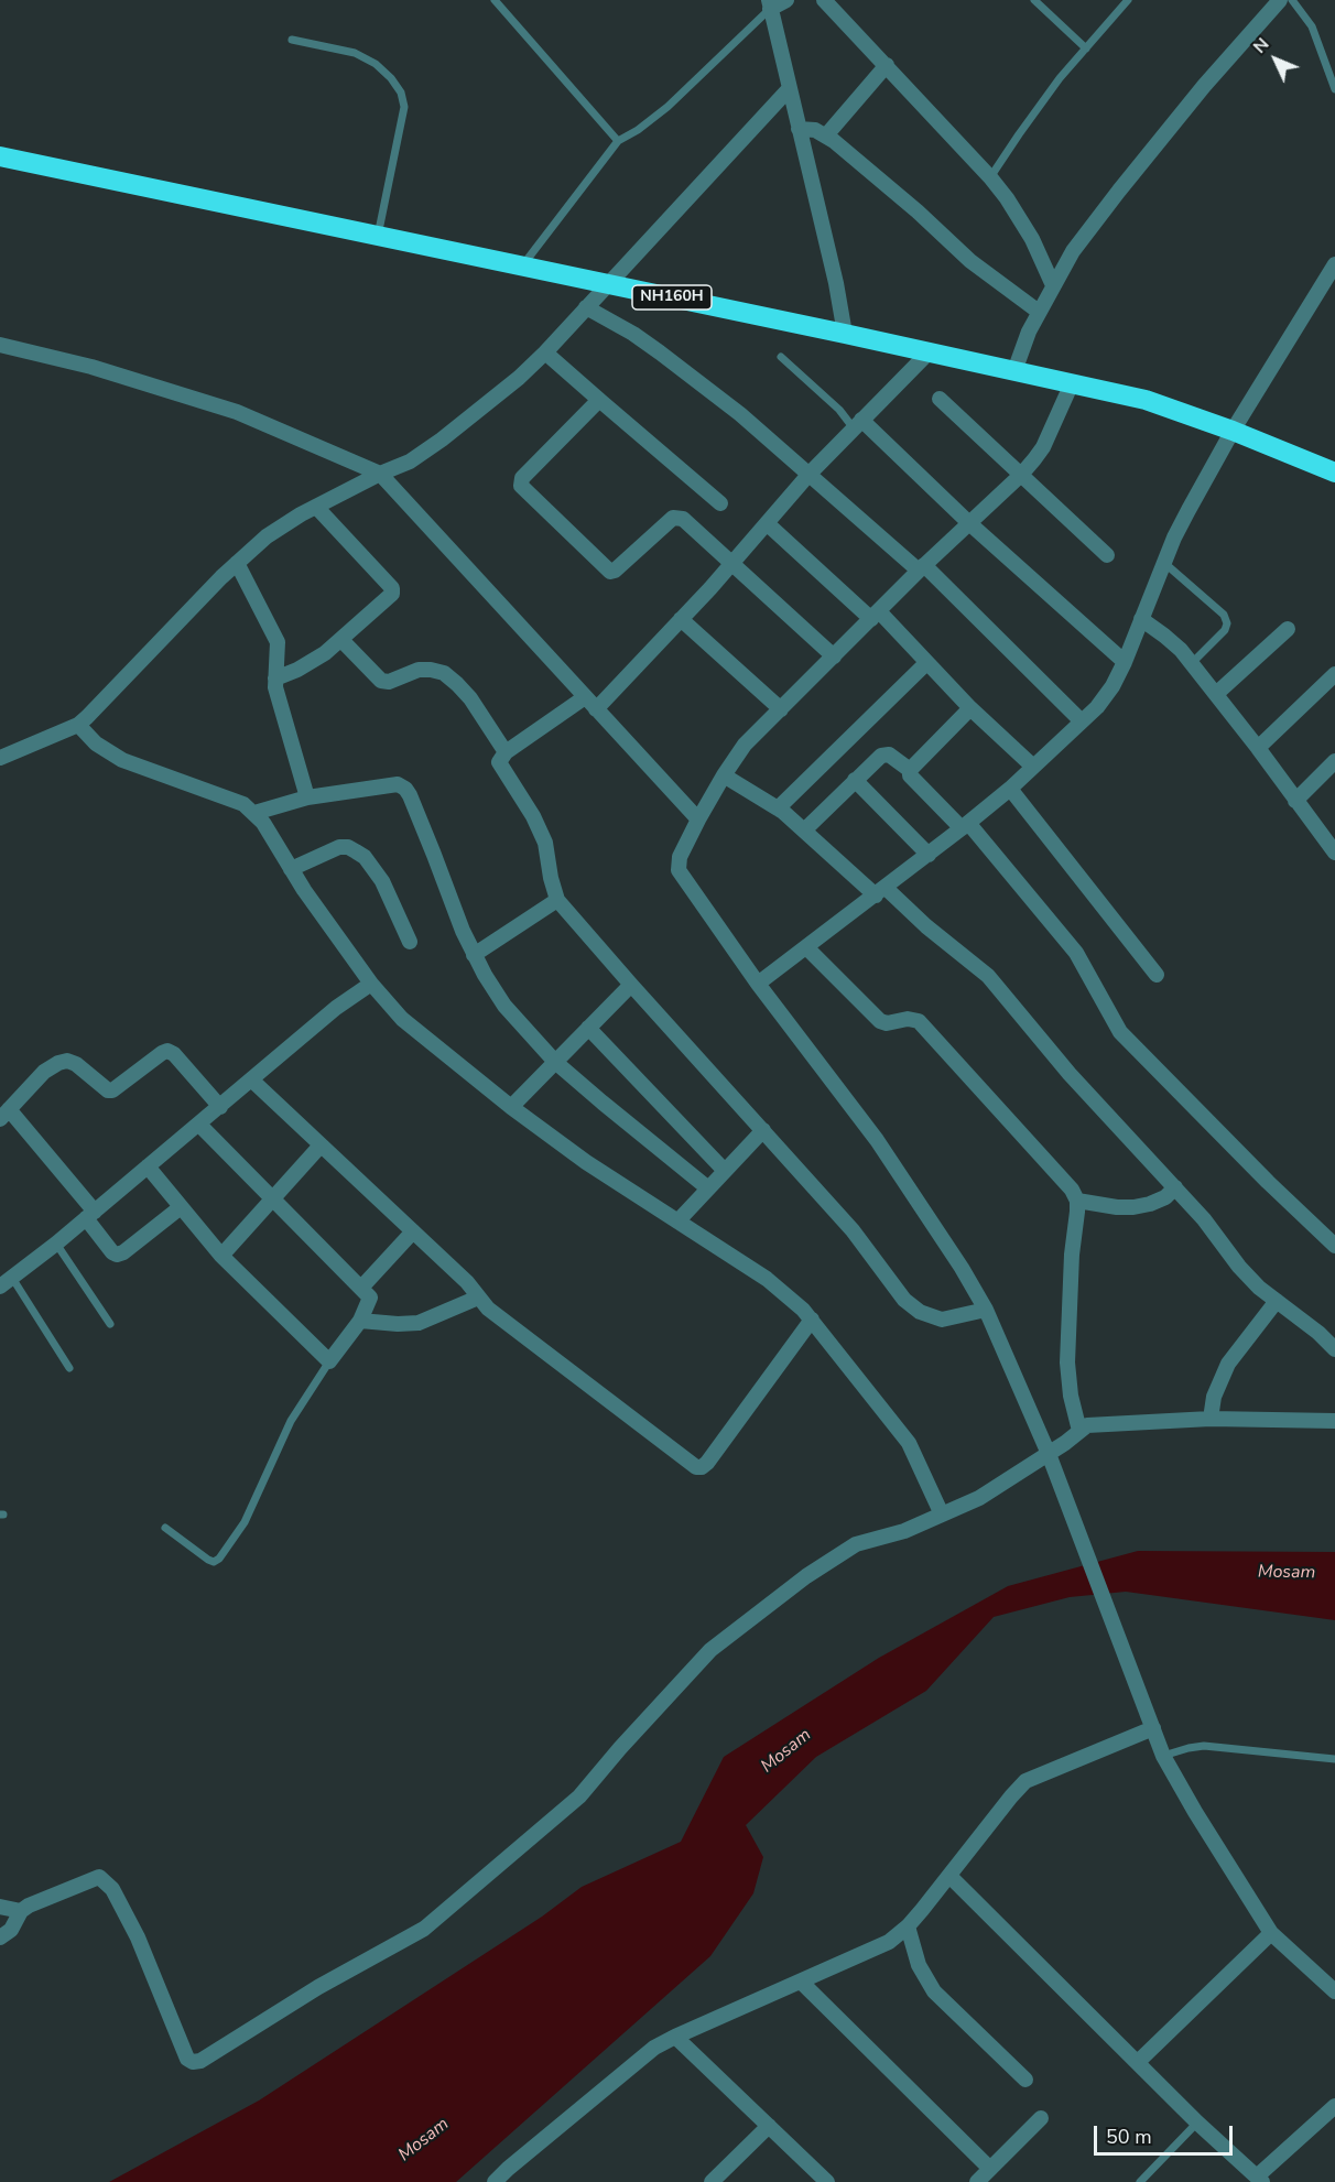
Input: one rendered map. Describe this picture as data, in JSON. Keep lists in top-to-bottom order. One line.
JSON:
{"streets":{"highway":["NH160H"]},"water":["Mosam"],"scale_bar":"50 m","north":"top left"}
